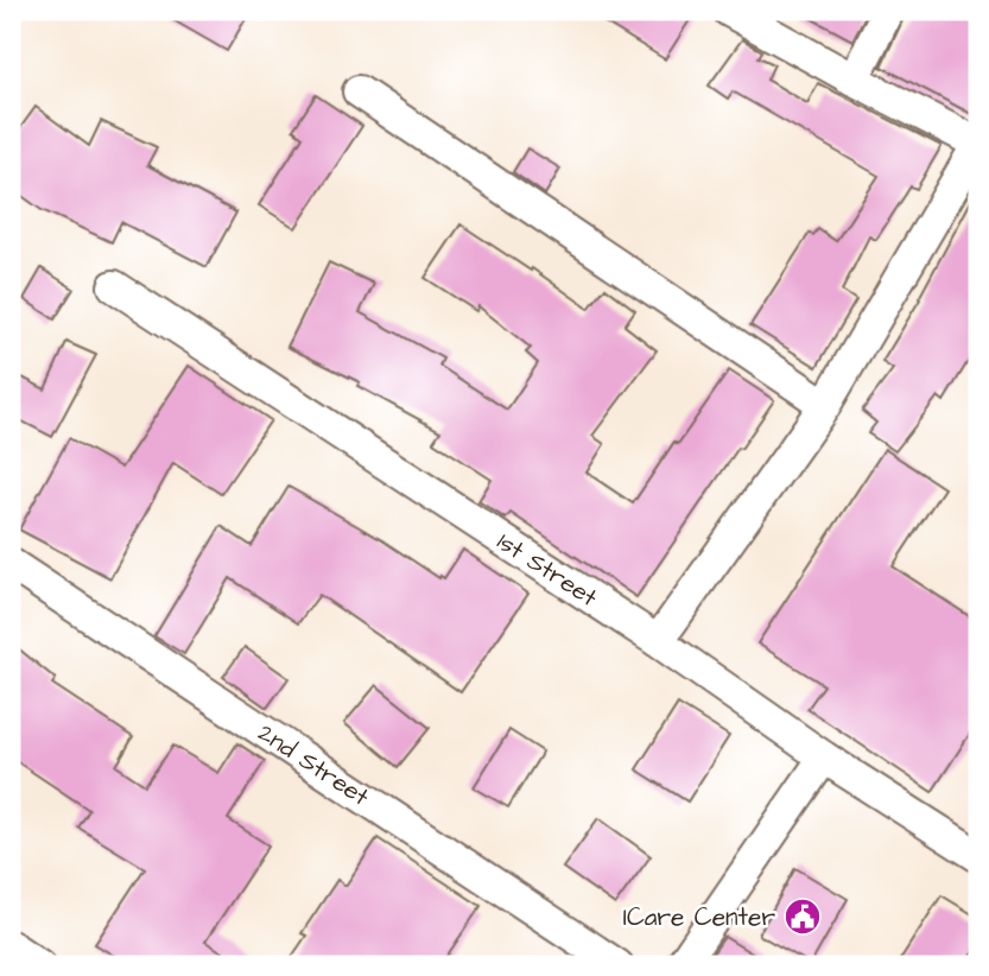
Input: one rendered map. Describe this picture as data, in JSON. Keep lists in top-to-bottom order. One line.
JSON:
{"streets":{"street":["1st Street","2nd Street"]},"places":{"public building":["ICare Center"]}}
